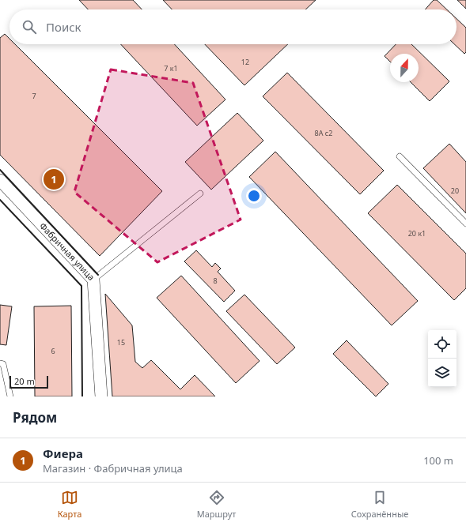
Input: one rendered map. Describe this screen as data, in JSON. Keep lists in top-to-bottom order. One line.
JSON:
{"streets":{"street":["Фабричная улица"]},"house_numbers":["12","7 к1","7","8А с2","20","20 к1","8","15","6"],"scale_bar":"20 m","north":"top","page":{"search":"Поиск","pins":"1","scale":"20 m","heading":"Рядом","list":[{"mark":"1","name":"Фиера","note":"Магазин · Фабричная улица","value":"100 m"}],"nav":["Карта","Маршрут","Сохранённые"]}}
